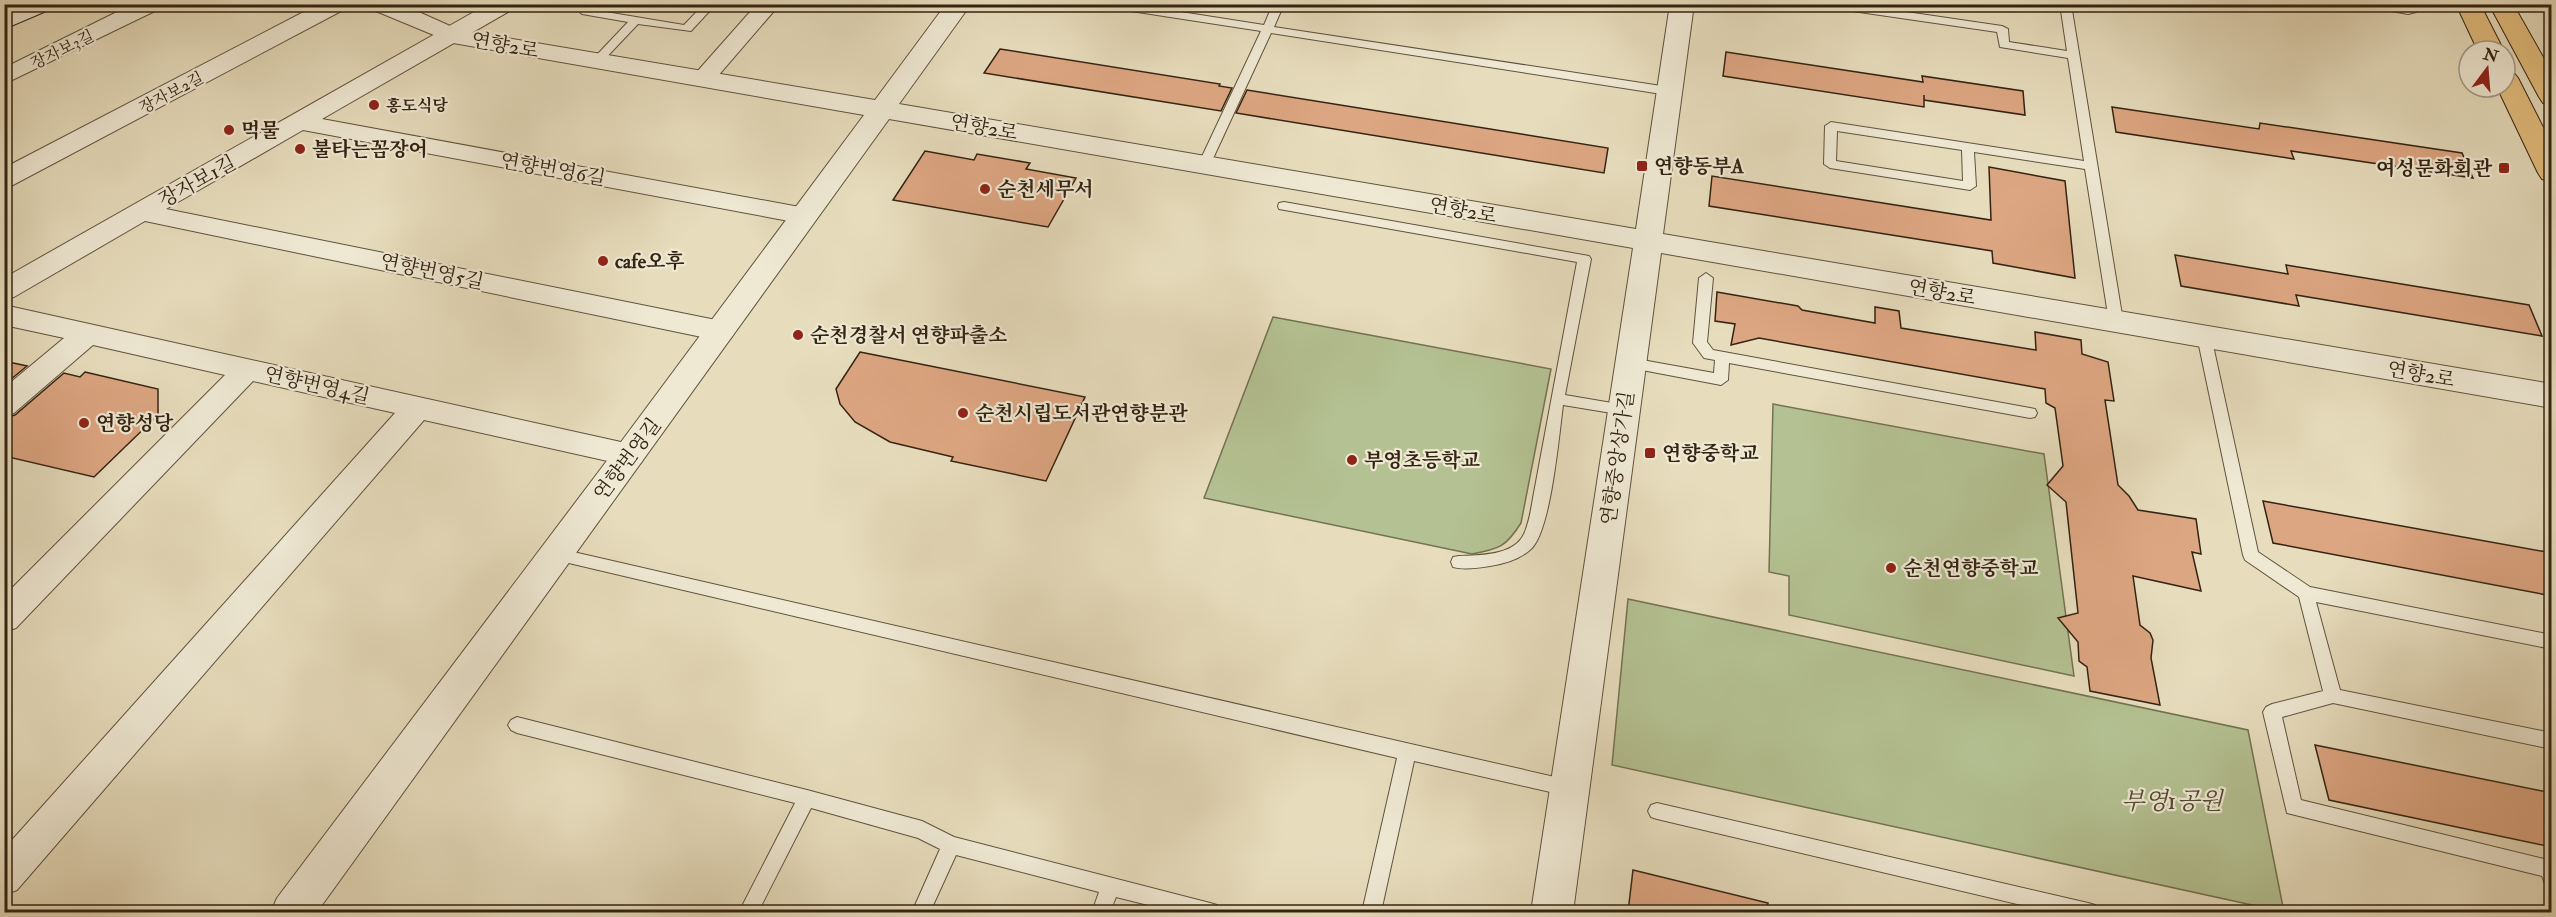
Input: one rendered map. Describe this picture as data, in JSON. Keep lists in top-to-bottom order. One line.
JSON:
{"streets":{"street":["연향2로","장자보3길","장자보2길","연향번영6길","장자보1길","연향번영5길","연향번영4길","연향중앙상가길","연향번영길"]},"crossings":[["연향2로","장자보1길"],["연향2로","연향중앙상가길"],["연향2로","연향번영길"],["연향번영6길","장자보1길"],["연향번영6길","연향번영길"],["장자보1길","연향번영5길"],["연향번영5길","연향번영길"],["연향번영4길","연향번영길"]],"parks":["부영1공원"],"places":{"other":["홍도식당","먹물","불타는꼼장어","순천세무서","cafe오후","순천경찰서 연향파출소","순천시립도서관연향분관","연향성당","부영초등학교","순천연향중학교"],"transit":["연향동부A","여성문화회관","연향중학교"]},"north":"top"}
